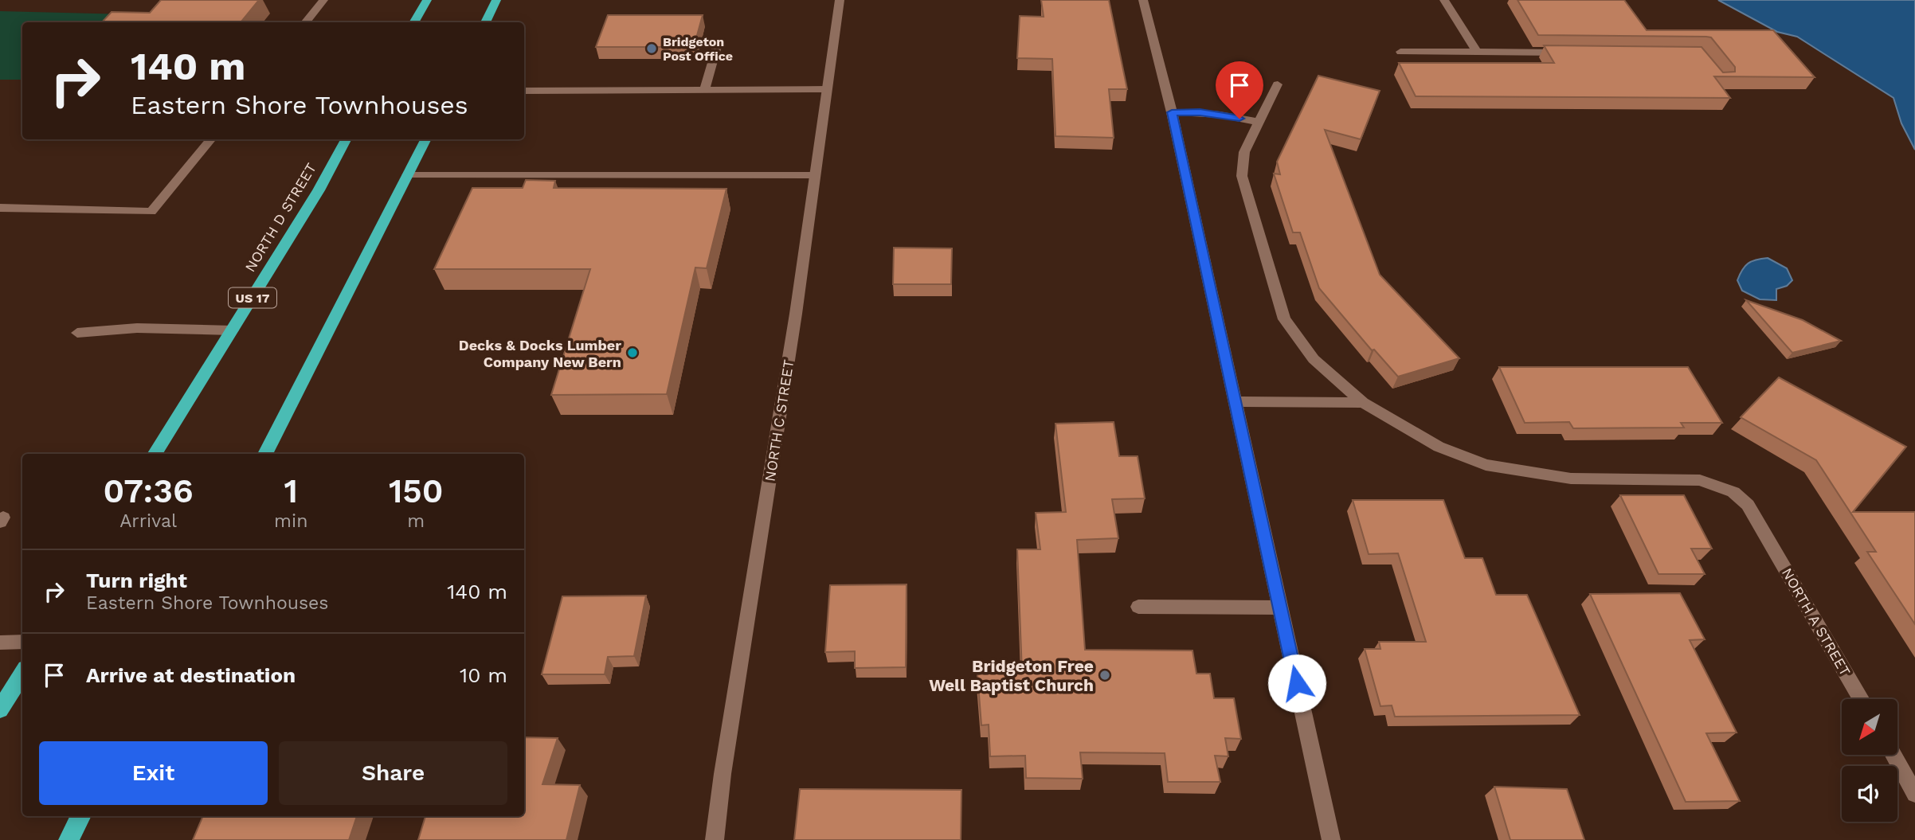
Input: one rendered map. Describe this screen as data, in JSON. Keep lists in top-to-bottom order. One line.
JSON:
{"streets":{"highway":["NORTH D STREET","US 17"],"street":["NORTH C STREET","NORTH A STREET"]},"places":["Bridgeton Post Office","Decks & Docks Lumber Company New Bern","Bridgeton Free Well Baptist Church"],"north":"bottom left","page":{"turn":["140 m","Eastern Shore Townhouses"],"eta":["07:36","Arrival","1","min","150","m"],"list":[{"name":"Turn right","note":"Eastern Shore Townhouses","value":"140 m"},{"name":"Arrive at destination","value":"10 m"}],"buttons":["Exit","Share"]}}
